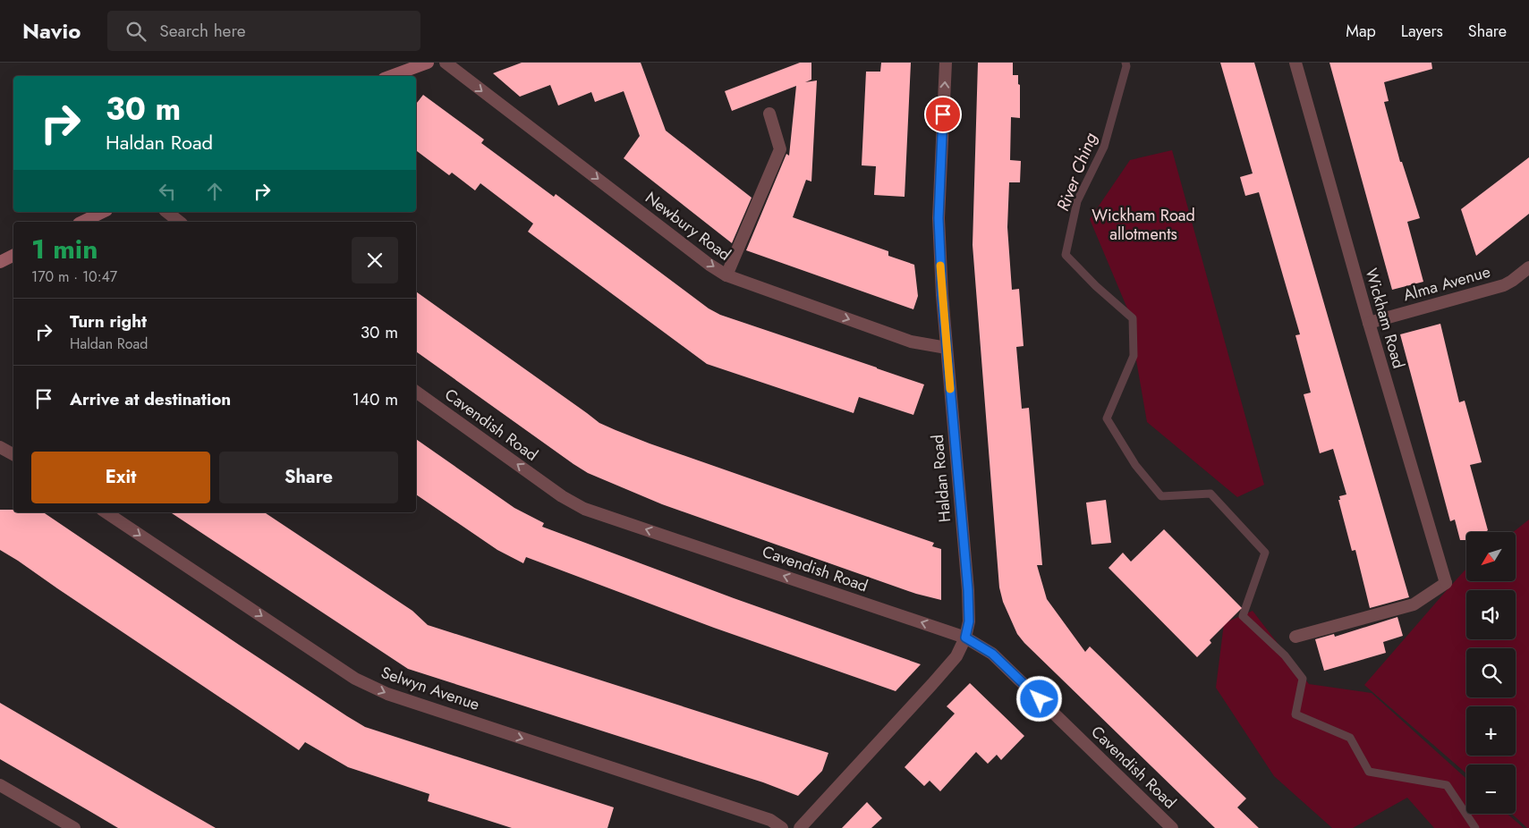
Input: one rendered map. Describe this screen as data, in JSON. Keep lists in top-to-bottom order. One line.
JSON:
{"streets":{"street":["Newbury Road","Alma Avenue","Wickham Road","Cavendish Road","Haldan Road","Selwyn Avenue"]},"crossings":[["Newbury Road","Haldan Road"],["Alma Avenue","Wickham Road"],["Cavendish Road","Haldan Road"]],"one_way":["Newbury Road","Cavendish Road","Selwyn Avenue"],"water":["River Ching"],"parks":["Wickham Road allotments"],"north":"bottom left","page":{"header":"Navio","search":"Search here","nav":["Map","Layers","Share"],"turn":["30 m","Haldan Road"],"heading":["1 min","170 m · 10:47"],"list":[{"name":"Turn right","note":"Haldan Road","value":"30 m"},{"name":"Arrive at destination","value":"140 m"}],"buttons":["Exit","Share"],"map_buttons":["+","−"]}}
